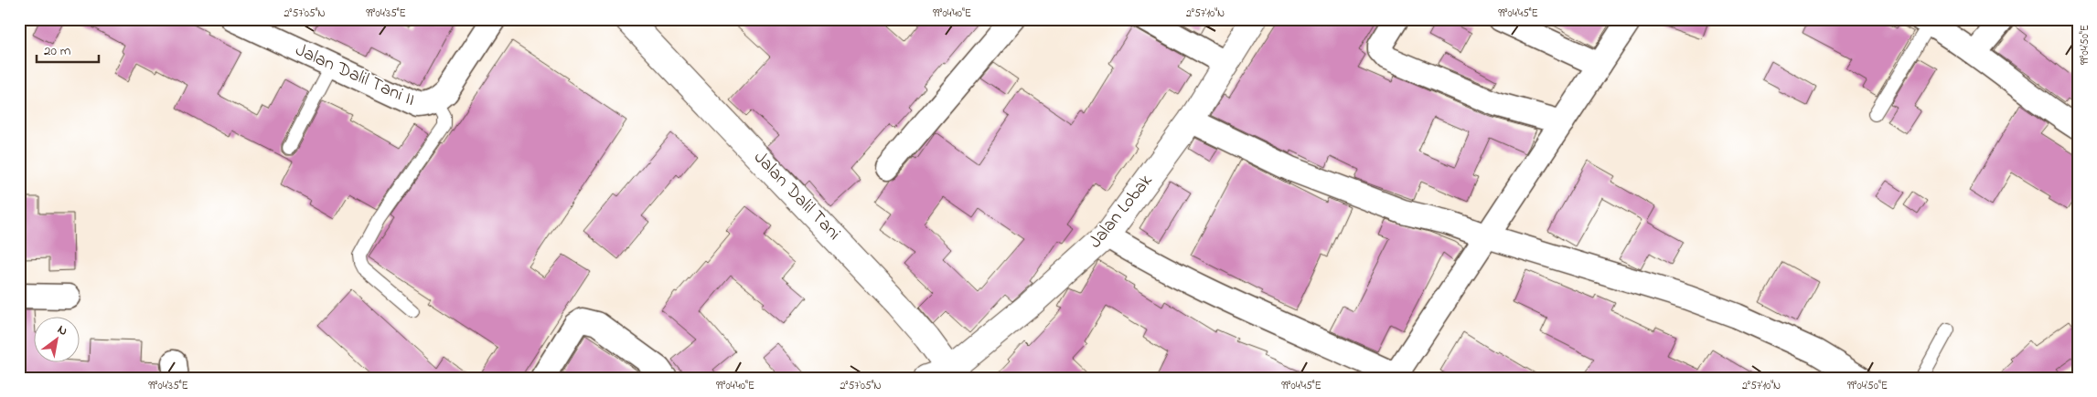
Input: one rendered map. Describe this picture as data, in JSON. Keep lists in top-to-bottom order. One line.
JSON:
{"streets":{"street":["Jalan Dalil Tani II","Jalan Dalil Tani","Jalan Lobak"]},"crossings":[["Jalan Dalil Tani","Jalan Lobak"]],"scale_bar":"20 m","north":"top right","coordinates":["2°57'05\"N","99°04'35\"E","99°04'40\"E","2°57'10\"N","99°04'45\"E","99°04'50\"E"]}
